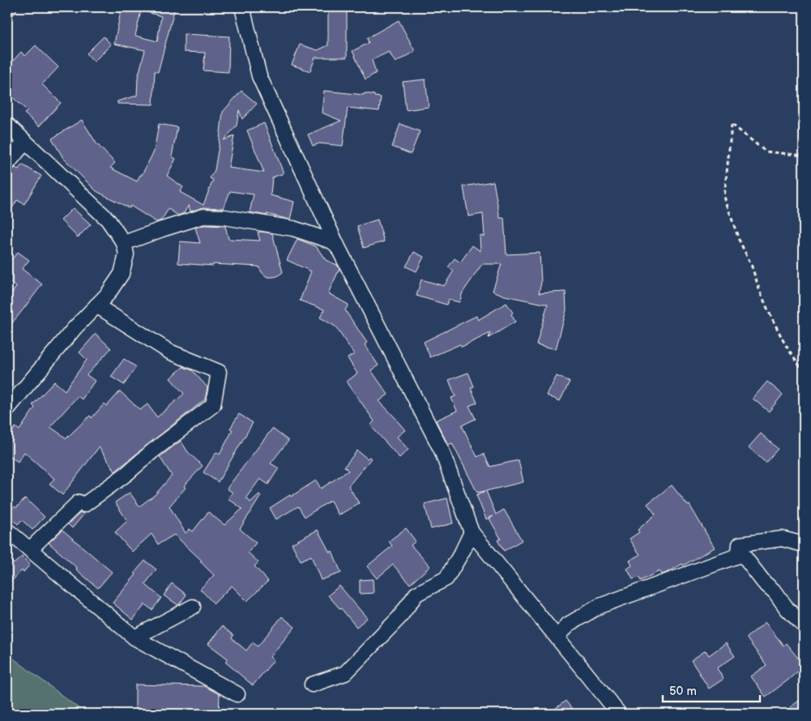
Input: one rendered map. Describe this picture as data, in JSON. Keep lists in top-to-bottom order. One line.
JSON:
{"scale_bar":"50 m"}
